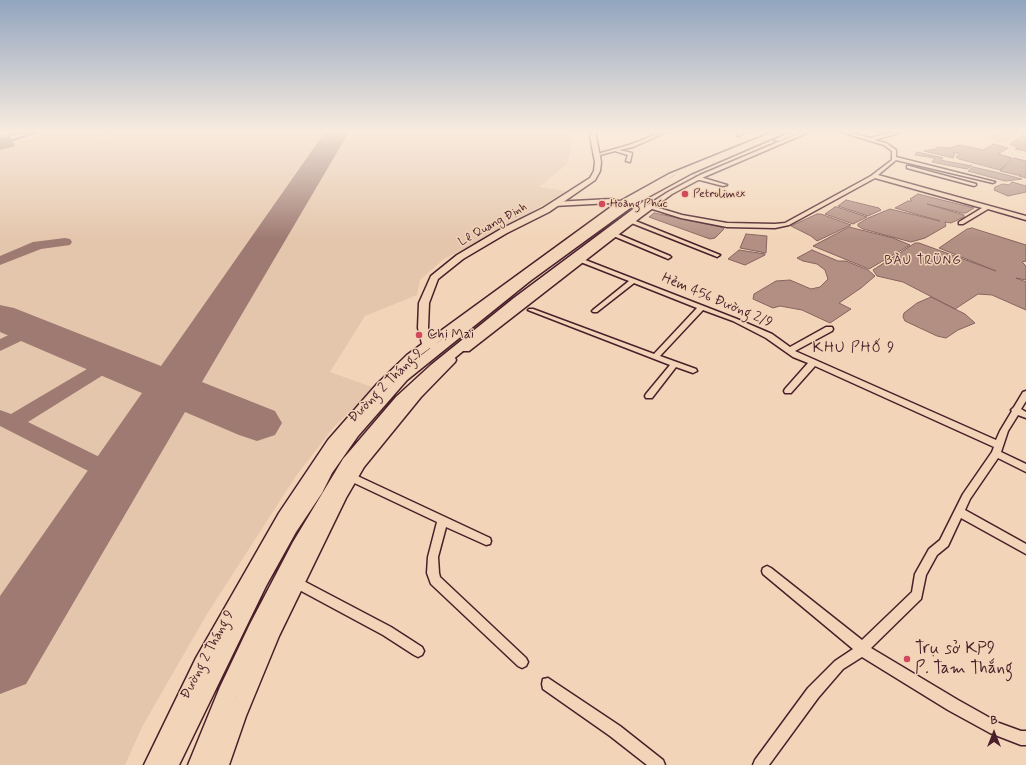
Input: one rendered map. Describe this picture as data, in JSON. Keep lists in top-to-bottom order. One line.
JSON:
{"streets":{"main road":["Lê Quang Định","Đường 2 Tháng 9"],"street":["Hẻm 456 Đường 2/9"]},"crossings":[["Lê Quang Định","Đường 2 Tháng 9"],["Hẻm 456 Đường 2/9","Đường 2 Tháng 9"]],"districts":["BÀU TRŨNG","KHU PHỐ 9"],"places":["Petrolimex","Hoàng Phúc","Chị Mai","Trụ sở KP9 P. Tam Thắng"],"north":"top"}
